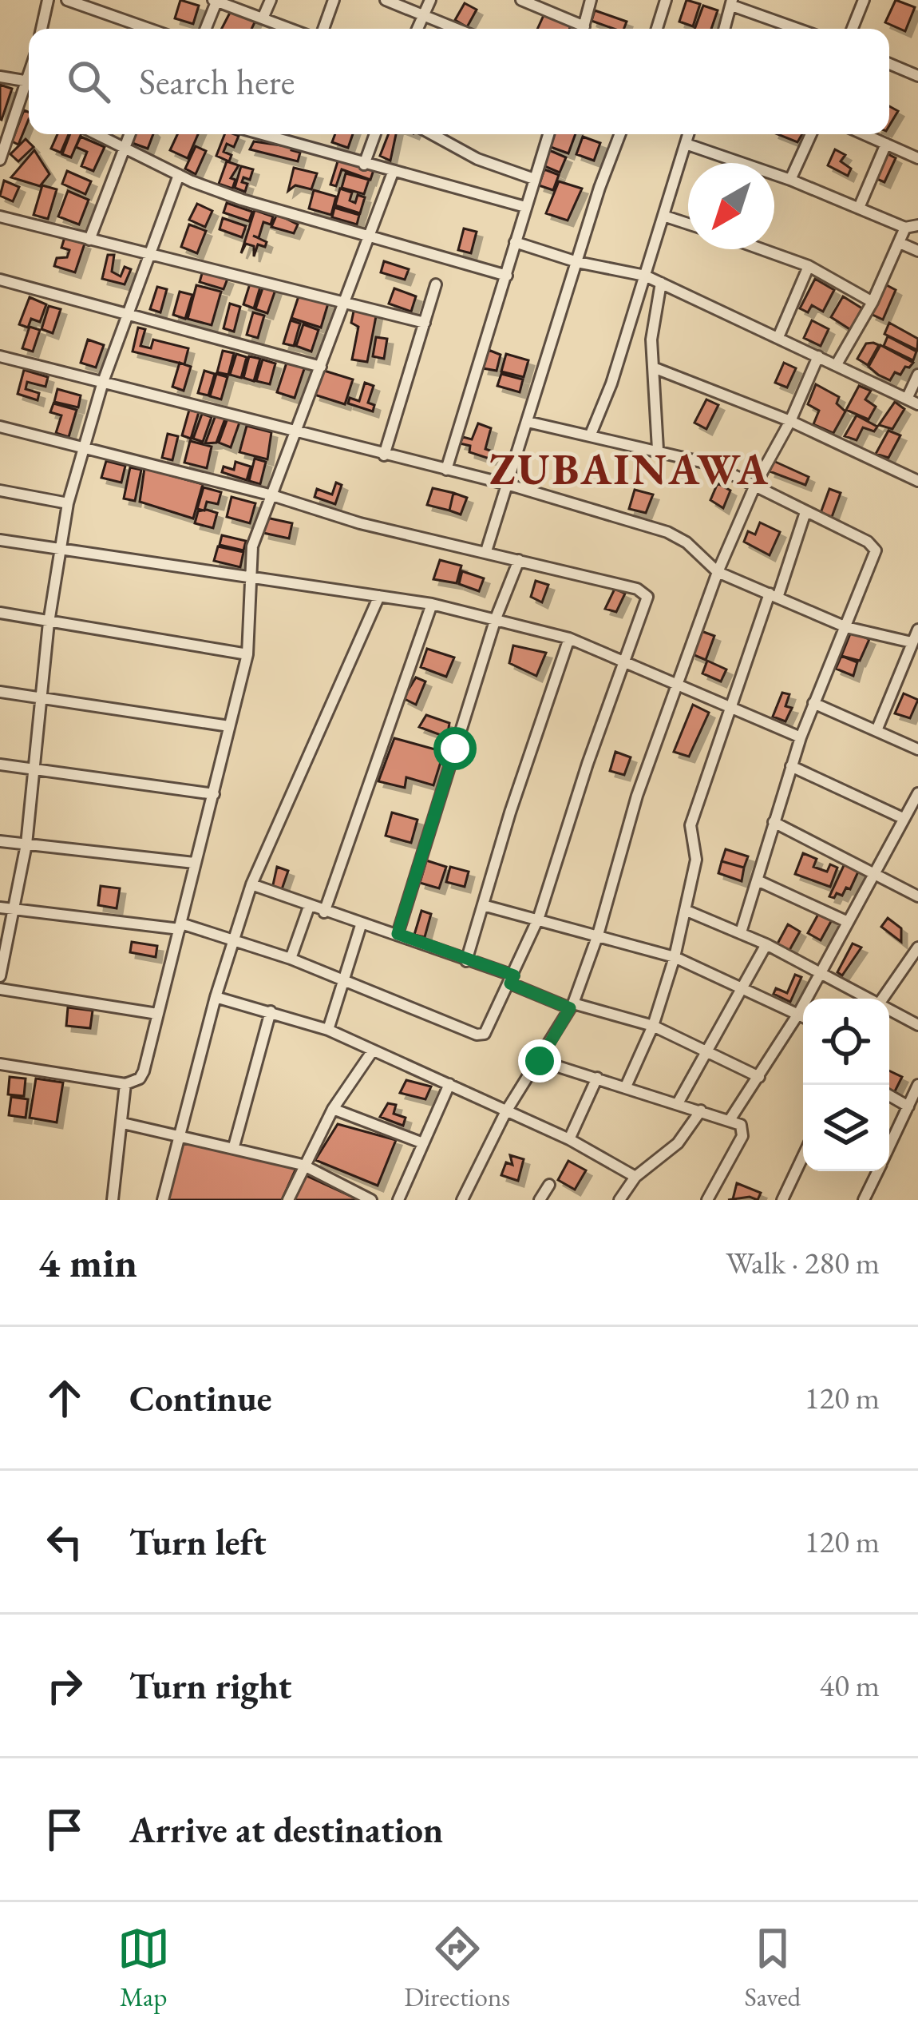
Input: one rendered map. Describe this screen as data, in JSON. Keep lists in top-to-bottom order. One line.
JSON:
{"districts":["ZUBAINAWA"],"north":"bottom left","page":{"search":"Search here","heading":["4 min","Walk · 280 m"],"list":[["Continue","120 m"],["Turn left","120 m"],["Turn right","40 m"],"Arrive at destination"],"nav":["Map","Directions","Saved"]}}
